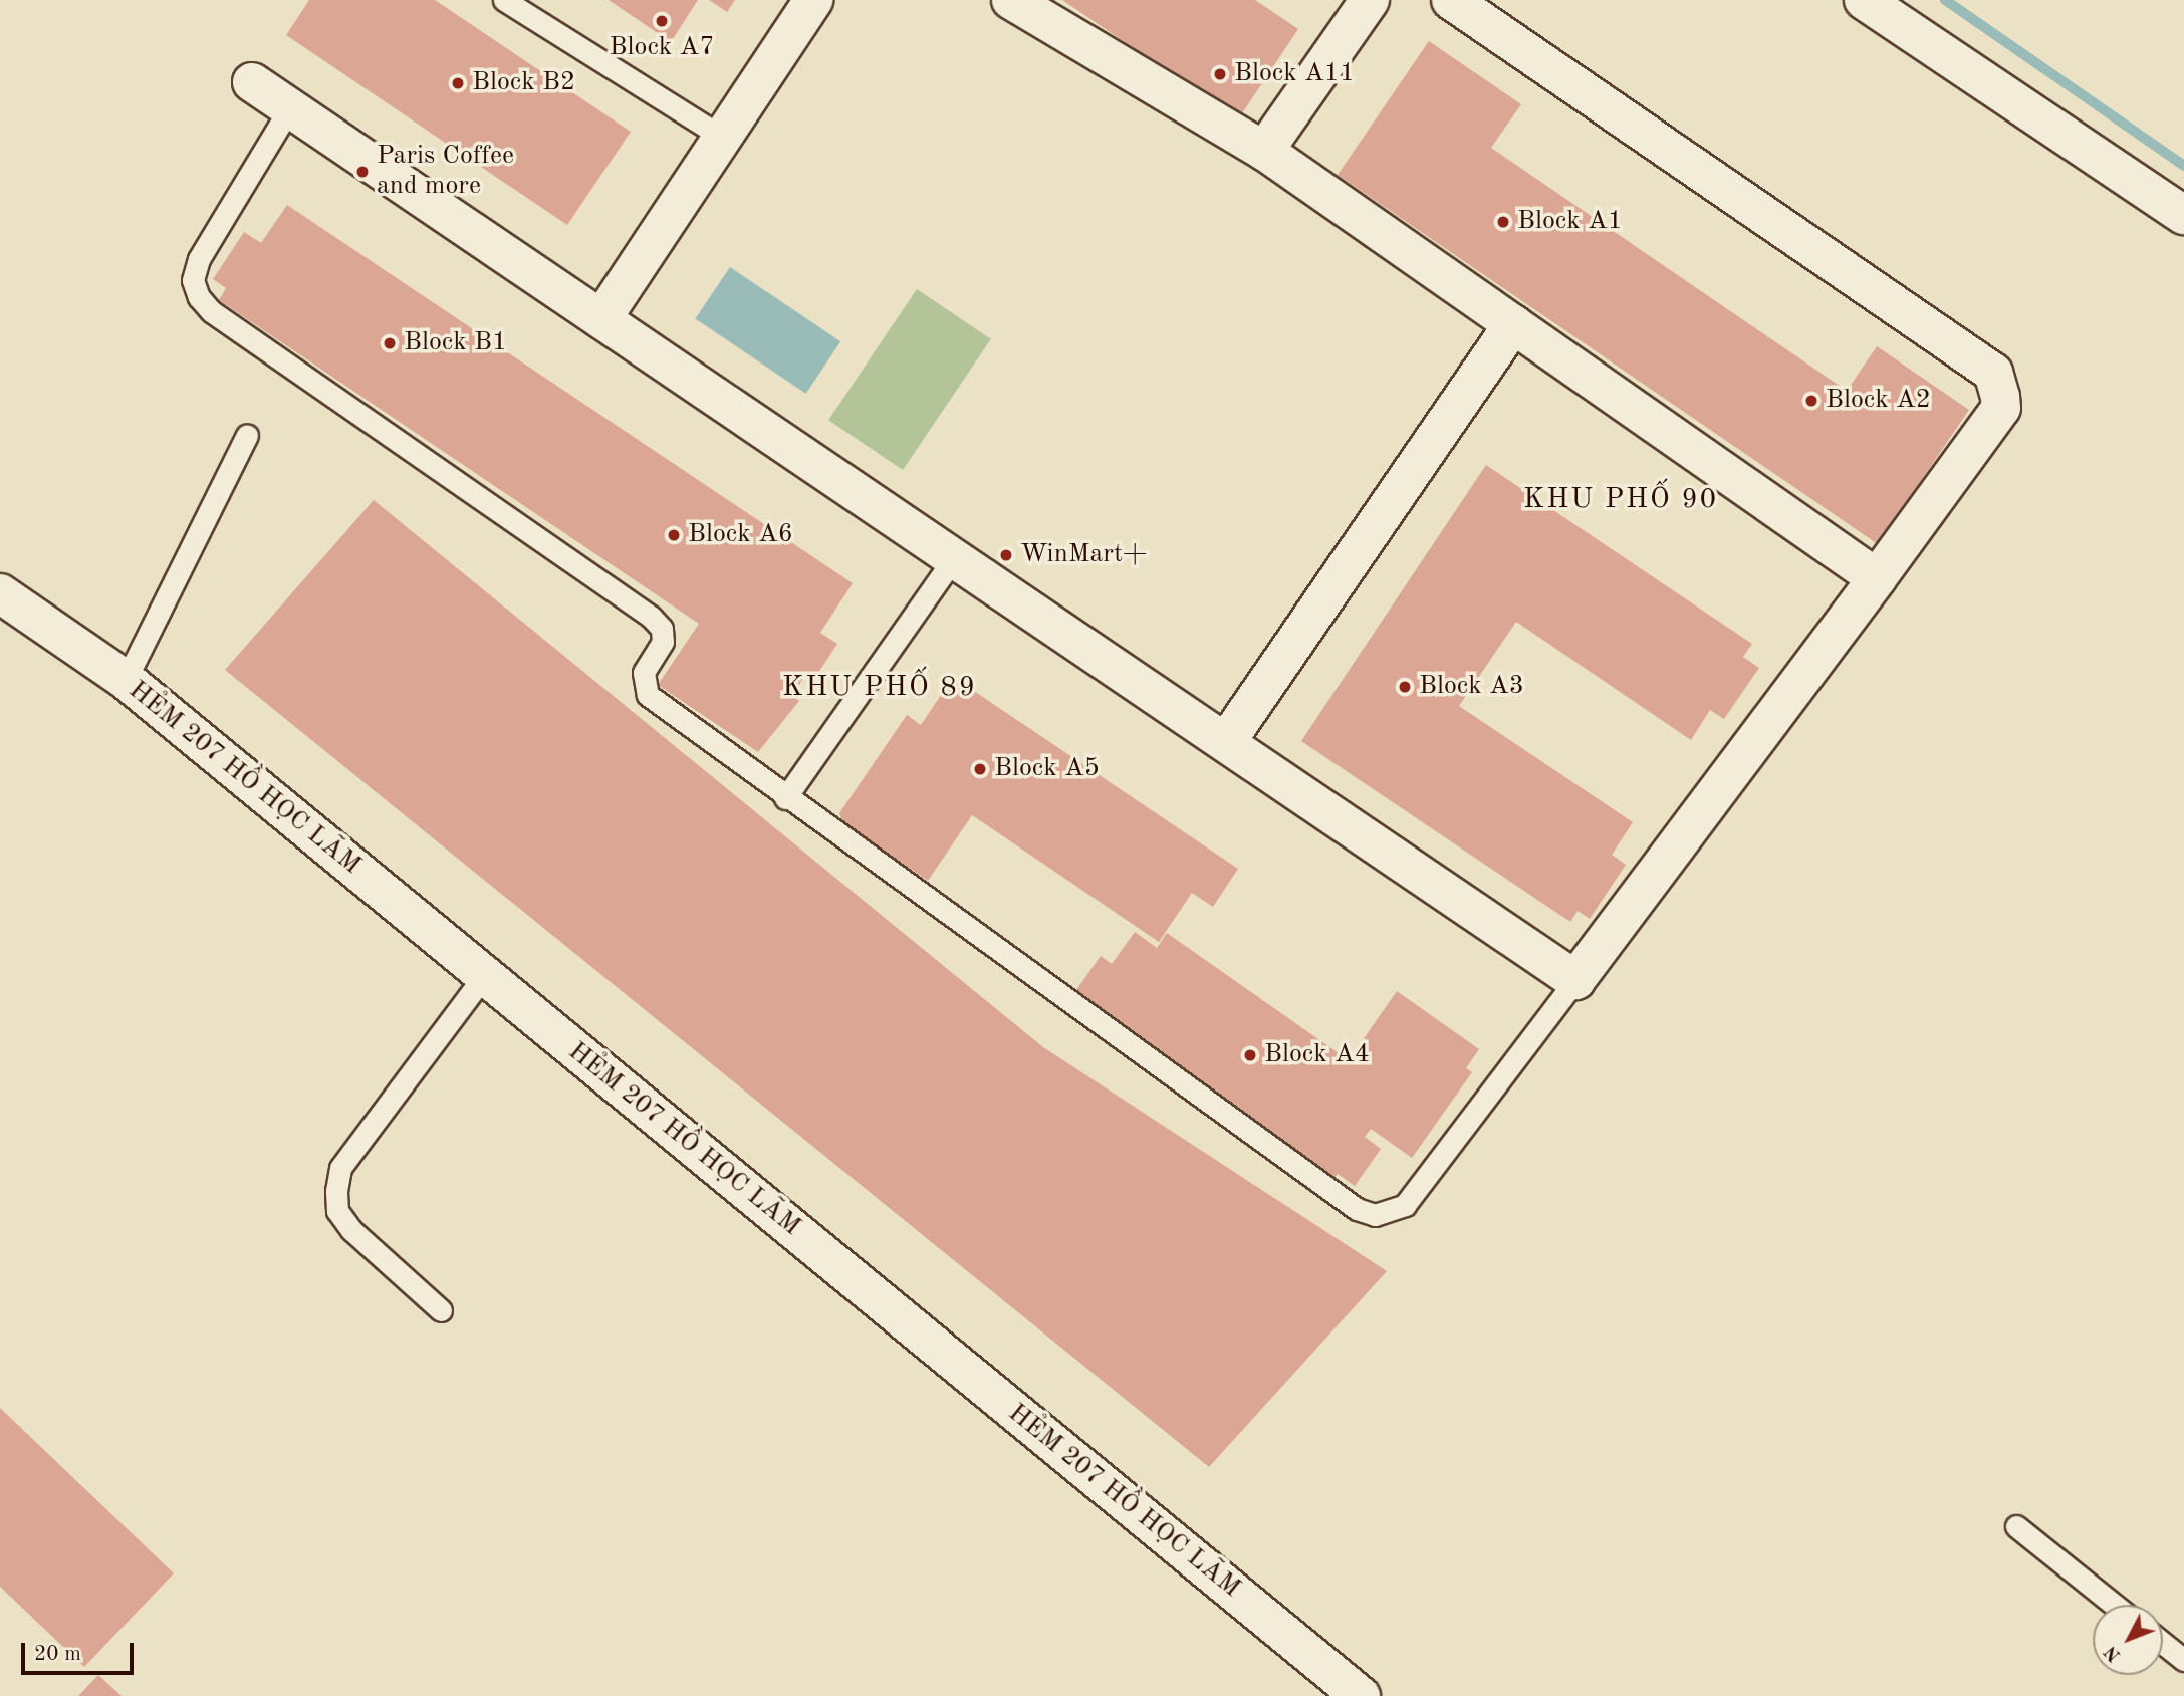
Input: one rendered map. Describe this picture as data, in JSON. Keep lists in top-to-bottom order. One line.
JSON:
{"streets":{"street":["HẺM 207 HỒ HỌC LÃM"]},"districts":["KHU PHỐ 90","KHU PHỐ 89"],"places":["Block A7","Block A11","Block B2","Paris Coffee and more","Block A1","Block B1","Block A2","Block A6","WinMart+","Block A3","Block A5","Block A4"],"scale_bar":"20 m","north":"bottom left"}
